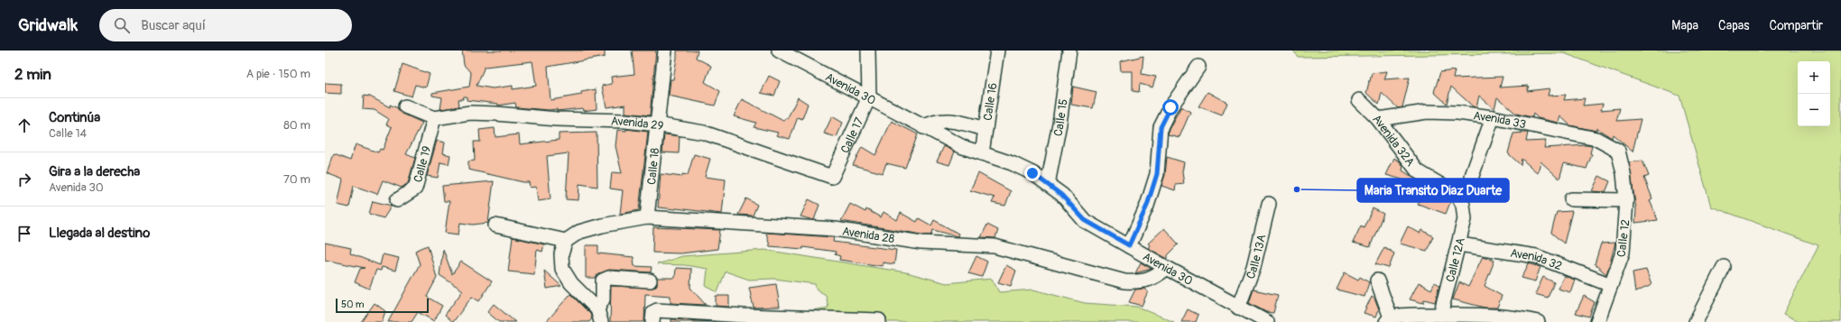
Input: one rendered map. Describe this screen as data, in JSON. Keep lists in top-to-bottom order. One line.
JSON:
{"streets":{"street":["Avenida 30","Calle 16","Calle 15","Avenida 33","Avenida 29","Calle 17","Avenida 32A","Calle 19","Calle 18","Avenida 28","Calle 12","Calle 13A","Calle 12A","Avenida 32"]},"crossings":[["Avenida 30","Calle 16"],["Avenida 30","Calle 15"],["Avenida 30","Calle 17"],["Avenida 30","Avenida 28"],["Avenida 30","Calle 13A"],["Avenida 33","Avenida 32A"],["Avenida 33","Calle 12"],["Avenida 29","Calle 17"],["Avenida 29","Calle 19"],["Avenida 29","Calle 18"],["Avenida 32A","Calle 12A"],["Calle 18","Avenida 28"],["Calle 12","Avenida 32"],["Calle 12A","Avenida 32"]],"places":["Maria Transito Diaz Duarte"],"scale_bar":"50 m","page":{"header":"Gridwalk","search":"Buscar aquí","nav":["Mapa","Capas","Compartir"],"heading":["2 min","A pie · 150 m"],"map_buttons":["+","−"],"list":[["Continúa","Calle 14","80 m"],["Gira a la derecha","Avenida 30","70 m"],"Llegada al destino"],"scale":"50 m"}}
